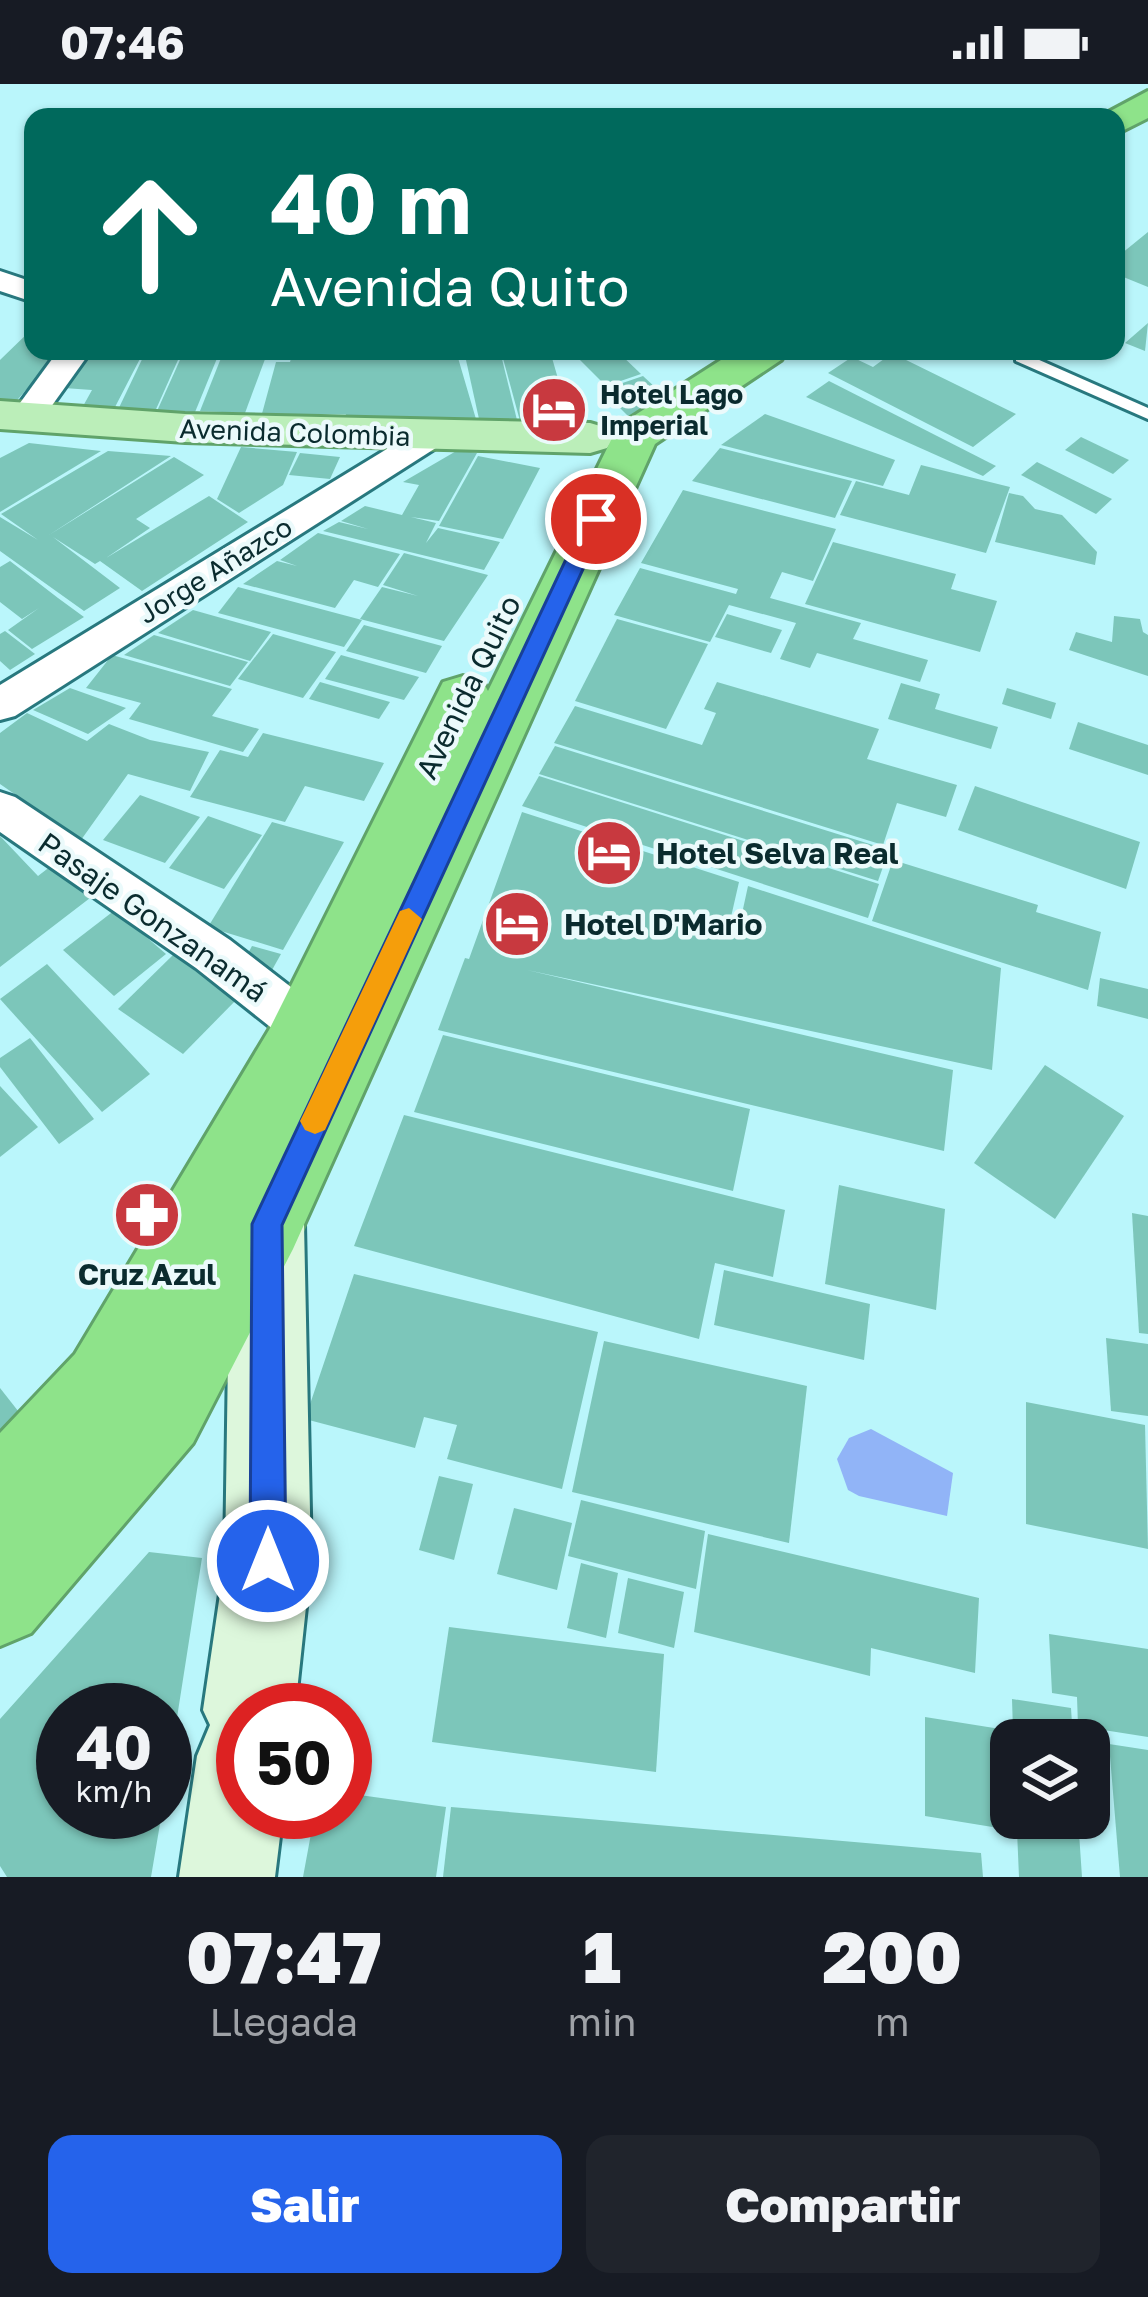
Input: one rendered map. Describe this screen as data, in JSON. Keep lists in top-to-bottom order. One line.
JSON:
{"streets":{"highway":["Avenida Quito"],"main road":["Avenida Colombia"],"street":["Jorge Añazco","Pasaje Gonzanamá"]},"crossings":[["Avenida Colombia","Jorge Añazco"],["Avenida Colombia","Avenida Quito"],["Avenida Quito","Pasaje Gonzanamá"]],"places":{"hotel":["Hotel Lago Imperial","Hotel Selva Real","Hotel D'Mario"],"pharmacy":["Cruz Azul"]},"page":{"status":"07:46","turn":["40 m","Avenida Quito"],"speed":"40 km/h","limit":"50","eta":["07:47","Llegada","1","min","200","m"],"buttons":["Salir","Compartir"]}}
